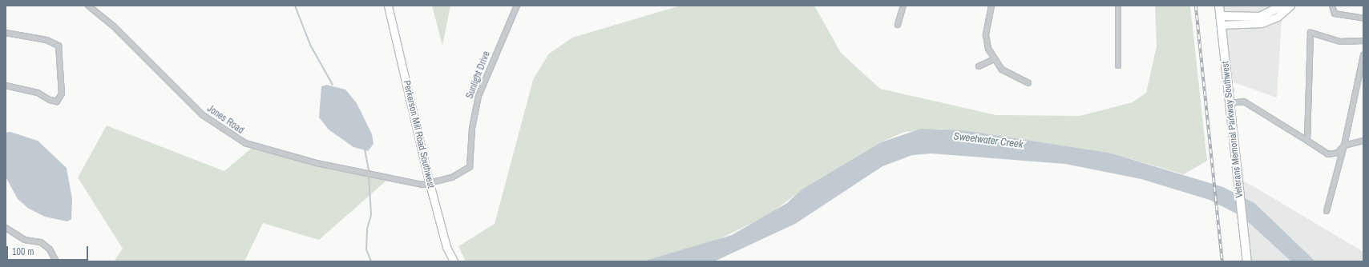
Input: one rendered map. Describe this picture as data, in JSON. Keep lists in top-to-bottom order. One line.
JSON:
{"streets":{"main road":["Veterans Memorial Parkway Southwest"],"street":["Sunlight Drive","Jones Road","Perkerson Mill Road Southwest"]},"crossings":[["Sunlight Drive","Jones Road"],["Sunlight Drive","Perkerson Mill Road Southwest"],["Jones Road","Perkerson Mill Road Southwest"]],"water":["Sweetwater Creek"],"scale_bar":"100 m"}
